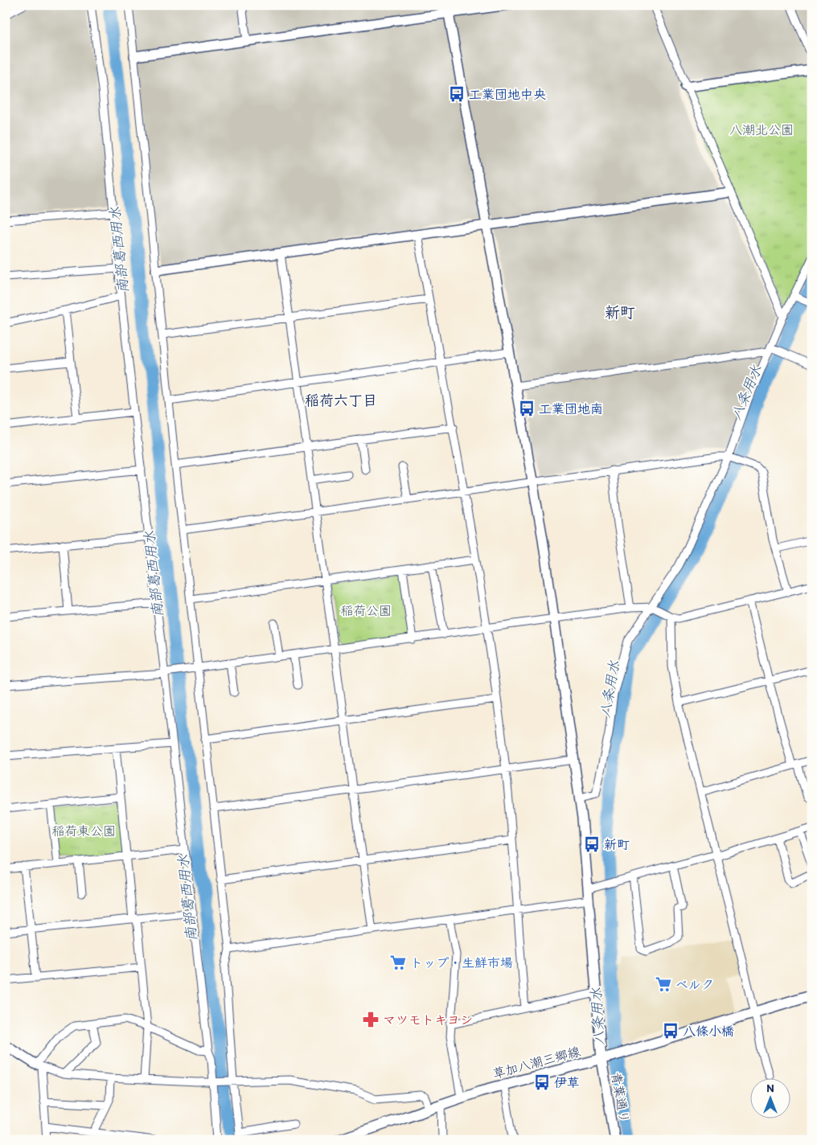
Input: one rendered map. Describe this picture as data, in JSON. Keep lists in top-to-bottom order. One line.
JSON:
{"streets":{"main road":["草加八潮三郷線"],"street":["青葉通り"]},"crossings":[["草加八潮三郷線","青葉通り"]],"districts":["新町","稲荷六丁目"],"water":["南部葛西用水","八条用水"],"parks":["八潮北公園","稲荷公園","稲荷東公園"],"places":{"bus stop":["工業団地中央","工業団地南","新町","八條小橋","伊草"],"supermarket":["トップ・生鮮市場","ベルク"],"pharmacy":["マツモトキヨシ"]},"north":"top"}
